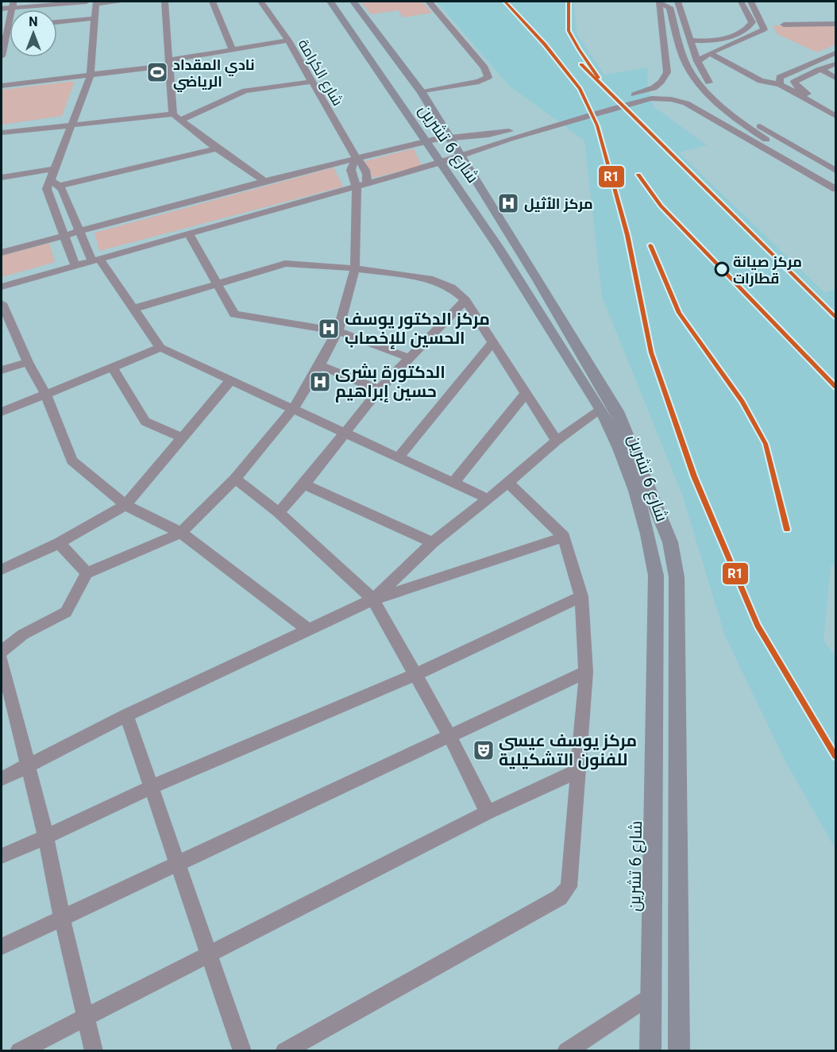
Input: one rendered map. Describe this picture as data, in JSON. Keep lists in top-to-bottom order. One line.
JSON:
{"streets":{"main road":["شارع 6 تشرين"],"street":["شارع الكرامة"]},"places":{"sports":["نادي المقداد الرياضي"],"hospital":["مركز الأثيل","مركز الدكتور يوسف الحسين للإخصاب","الدكتورة بشرى حسين إبراهيم"],"other":["مركز صيانة قطارات"],"theatre":["مركز يوسف عيسى للفنون التشكيلية"]},"lines":["transit line R1"],"north":"top"}
